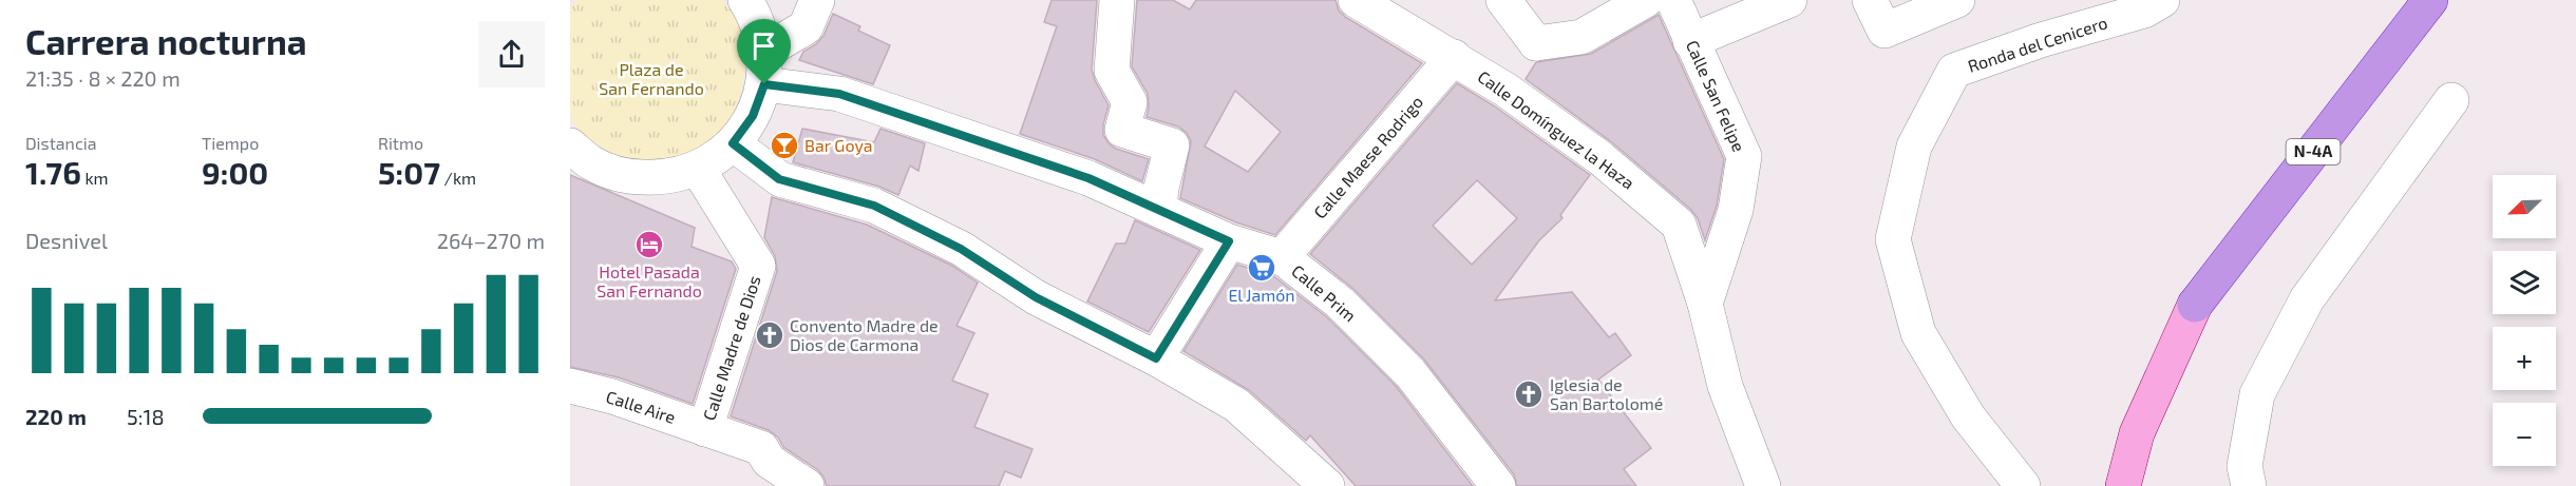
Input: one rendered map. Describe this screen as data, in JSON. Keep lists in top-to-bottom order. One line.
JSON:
{"streets":{"highway":["N-4A"],"street":["Ronda del Cenicero","Calle San Felipe","Calle Domínguez la Haza","Calle Maese Rodrigo","Calle Prim","Calle Madre de Dios","Calle Aire"]},"crossings":[["Calle San Felipe","Calle Domínguez la Haza"],["Calle Domínguez la Haza","Calle Maese Rodrigo"],["Calle Maese Rodrigo","Calle Prim"],["Calle Madre de Dios","Calle Aire"]],"parks":["Plaza de San Fernando"],"places":{"bar":["Bar Goya"],"hotel":["Hotel Pasada San Fernando"],"supermarket":["El Jamón"],"church":["Convento Madre de Dios de Carmona","Iglesia de San Bartolomé"]},"north":"bottom left","page":{"heading":["Carrera nocturna","21:35 · 8 × 220 m"],"stats":[["Distancia","1.76 km"],["Tiempo","9:00"],["Ritmo","5:07 /km"]],"map_buttons":["+","−"],"chart":["Desnivel","264–270 m"],"list":[{"name":"220 m","note":"5:18"}]}}
